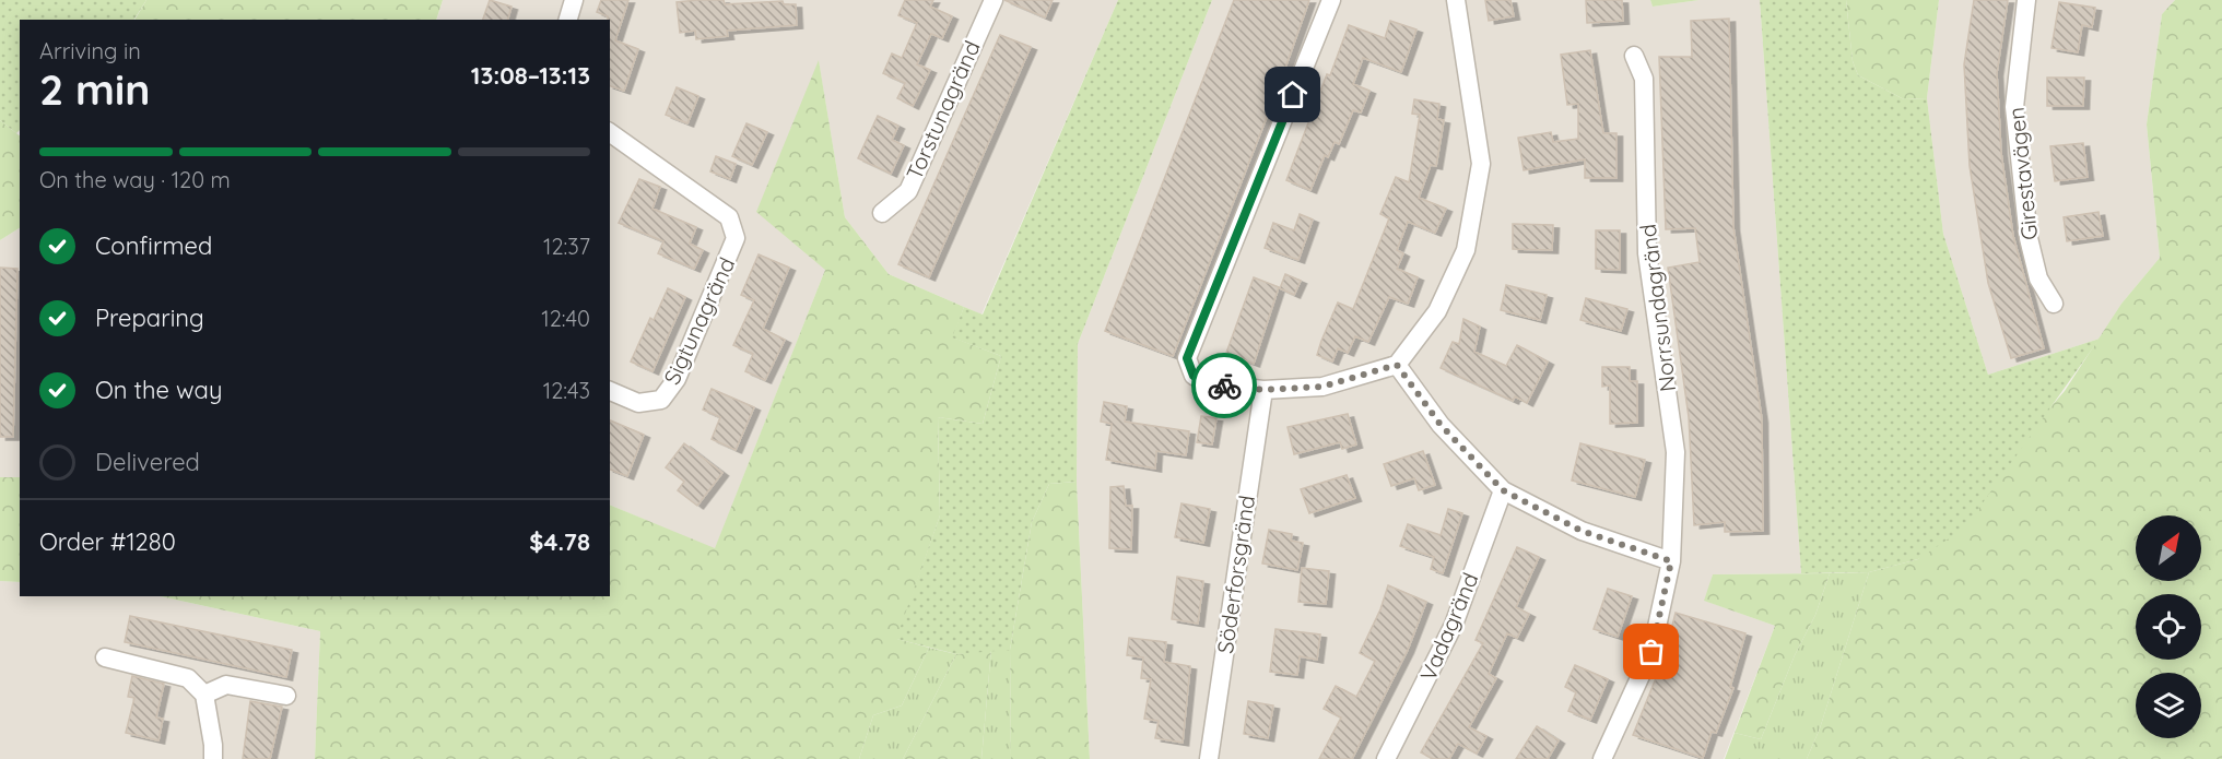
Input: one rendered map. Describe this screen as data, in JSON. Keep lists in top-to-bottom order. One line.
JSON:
{"streets":{"street":["Torstunagränd","Girestavägen","Norrsundagränd","Sigtunagränd","Söderforsgränd","Vadagränd"]},"north":"top right","page":{"heading":["2 min","Arriving in","13:08–13:13"],"panel":["Order #1280","$4.78"],"bar":"On the way · 120 m","list":[["Confirmed","12:37"],["Preparing","12:40"],["On the way","12:43"],"Delivered"]}}
